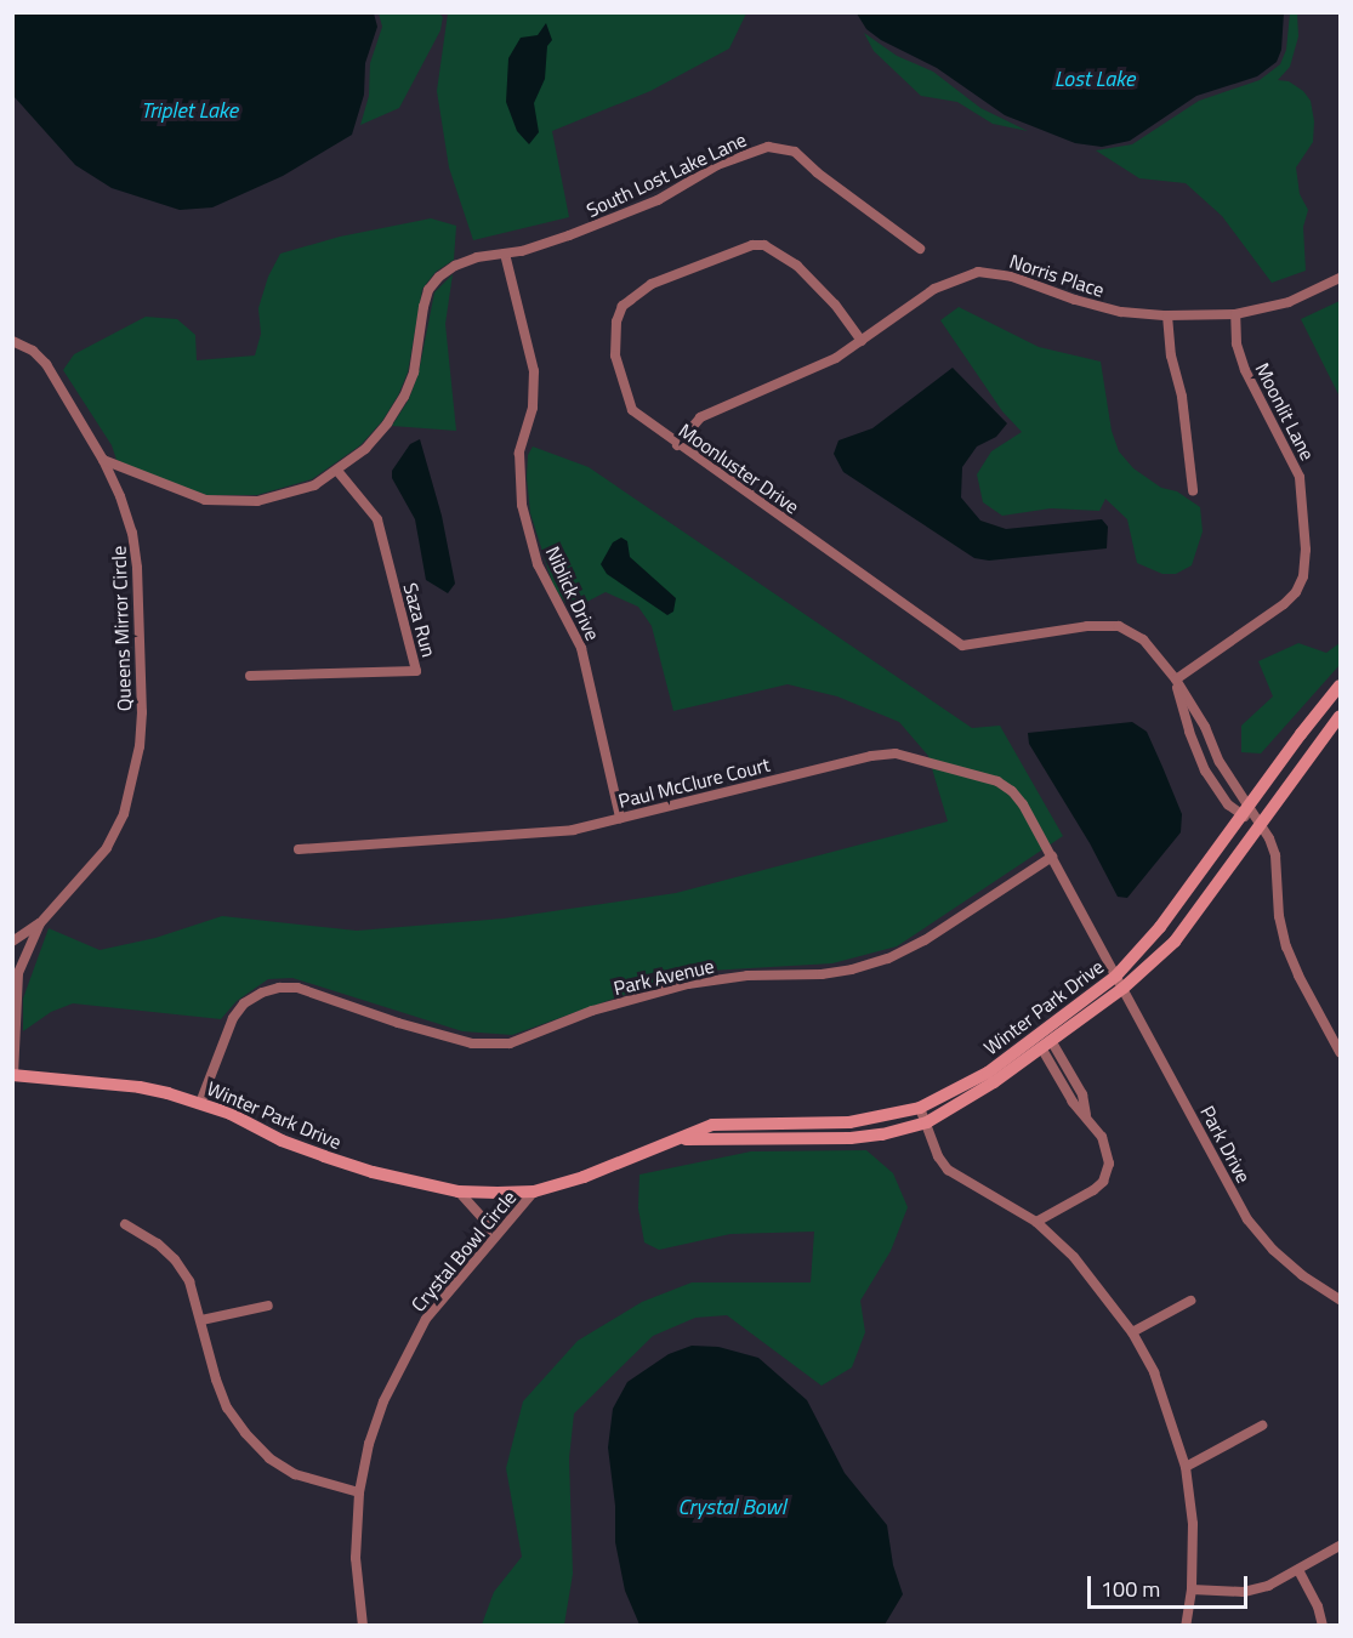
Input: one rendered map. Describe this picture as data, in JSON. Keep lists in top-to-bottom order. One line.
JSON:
{"streets":{"street":["South Lost Lake Lane","Norris Place","Moonlit Lane","Moonluster Drive","Niblick Drive","Saza Run","Queens Mirror Circle","Paul McClure Court","Park Avenue","Winter Park Drive","Park Drive","Crystal Bowl Circle"]},"crossings":[["South Lost Lake Lane","Niblick Drive"],["South Lost Lake Lane","Saza Run"],["South Lost Lake Lane","Queens Mirror Circle"],["Norris Place","Moonlit Lane"],["Norris Place","Moonluster Drive"],["Moonlit Lane","Moonluster Drive"],["Moonluster Drive","Winter Park Drive"],["Niblick Drive","Paul McClure Court"],["Queens Mirror Circle","Winter Park Drive"],["Paul McClure Court","Park Avenue"],["Park Avenue","Winter Park Drive"],["Winter Park Drive","Park Drive"],["Winter Park Drive","Crystal Bowl Circle"]],"water":["Lost Lake","Triplet Lake","Crystal Bowl"],"scale_bar":"100 m"}
